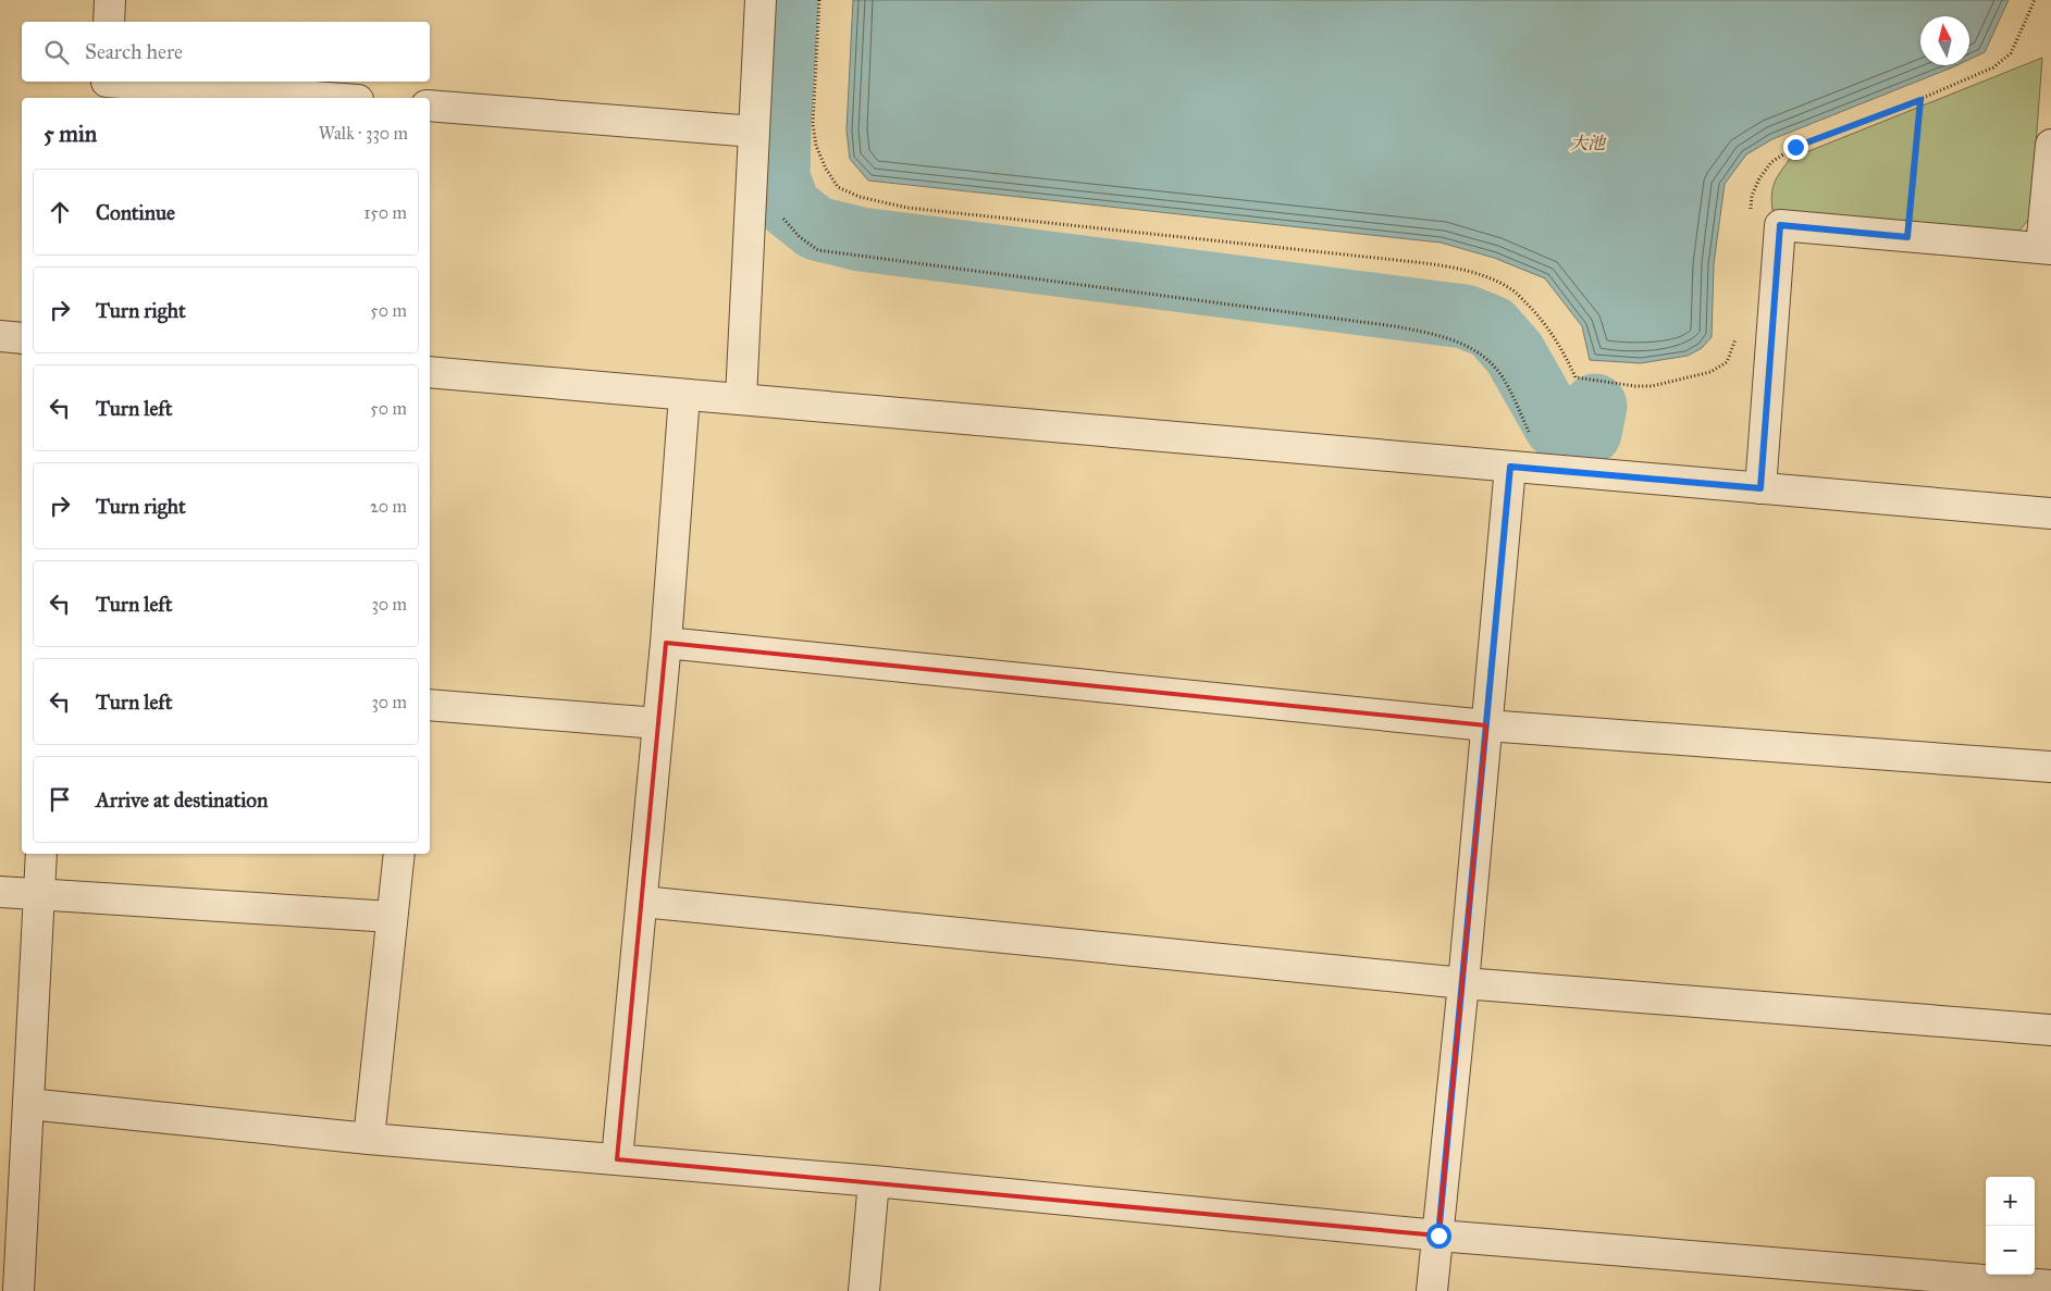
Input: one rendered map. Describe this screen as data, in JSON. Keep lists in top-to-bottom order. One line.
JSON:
{"water":["大池"],"north":"top","page":{"search":"Search here","heading":["5 min","Walk · 330 m"],"list":[["Continue","150 m"],["Turn right","50 m"],["Turn left","50 m"],["Turn right","20 m"],["Turn left","30 m"],["Turn left","30 m"],"Arrive at destination"],"map_buttons":["+","−"]}}
